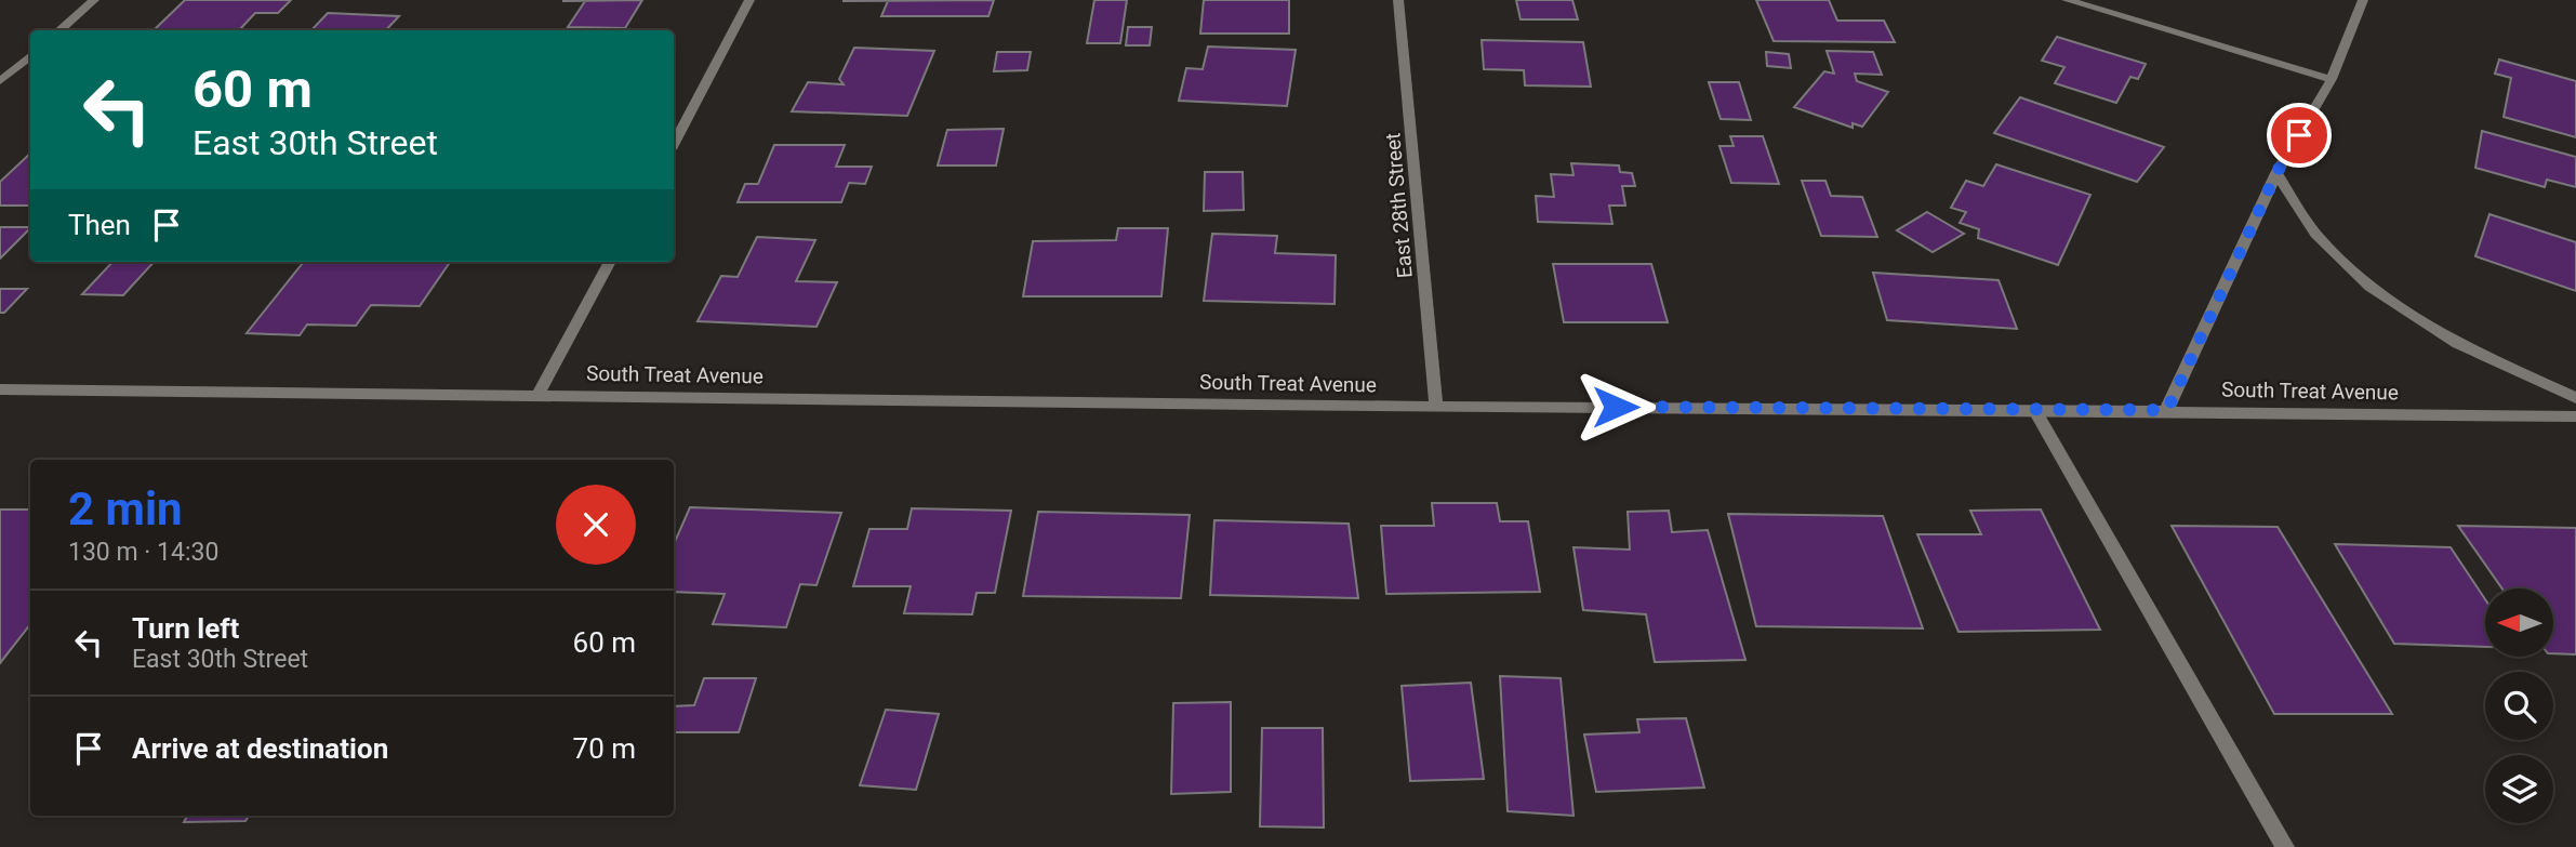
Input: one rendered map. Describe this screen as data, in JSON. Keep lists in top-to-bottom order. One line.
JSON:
{"streets":{"street":["East 28th Street","South Treat Avenue"]},"crossings":[["East 28th Street","South Treat Avenue"]],"north":"left","page":{"turn":["60 m","East 30th Street"],"then":"Then","heading":["2 min","130 m · 14:30"],"list":[{"name":"Turn left","note":"East 30th Street","value":"60 m"},{"name":"Arrive at destination","value":"70 m"}]}}
